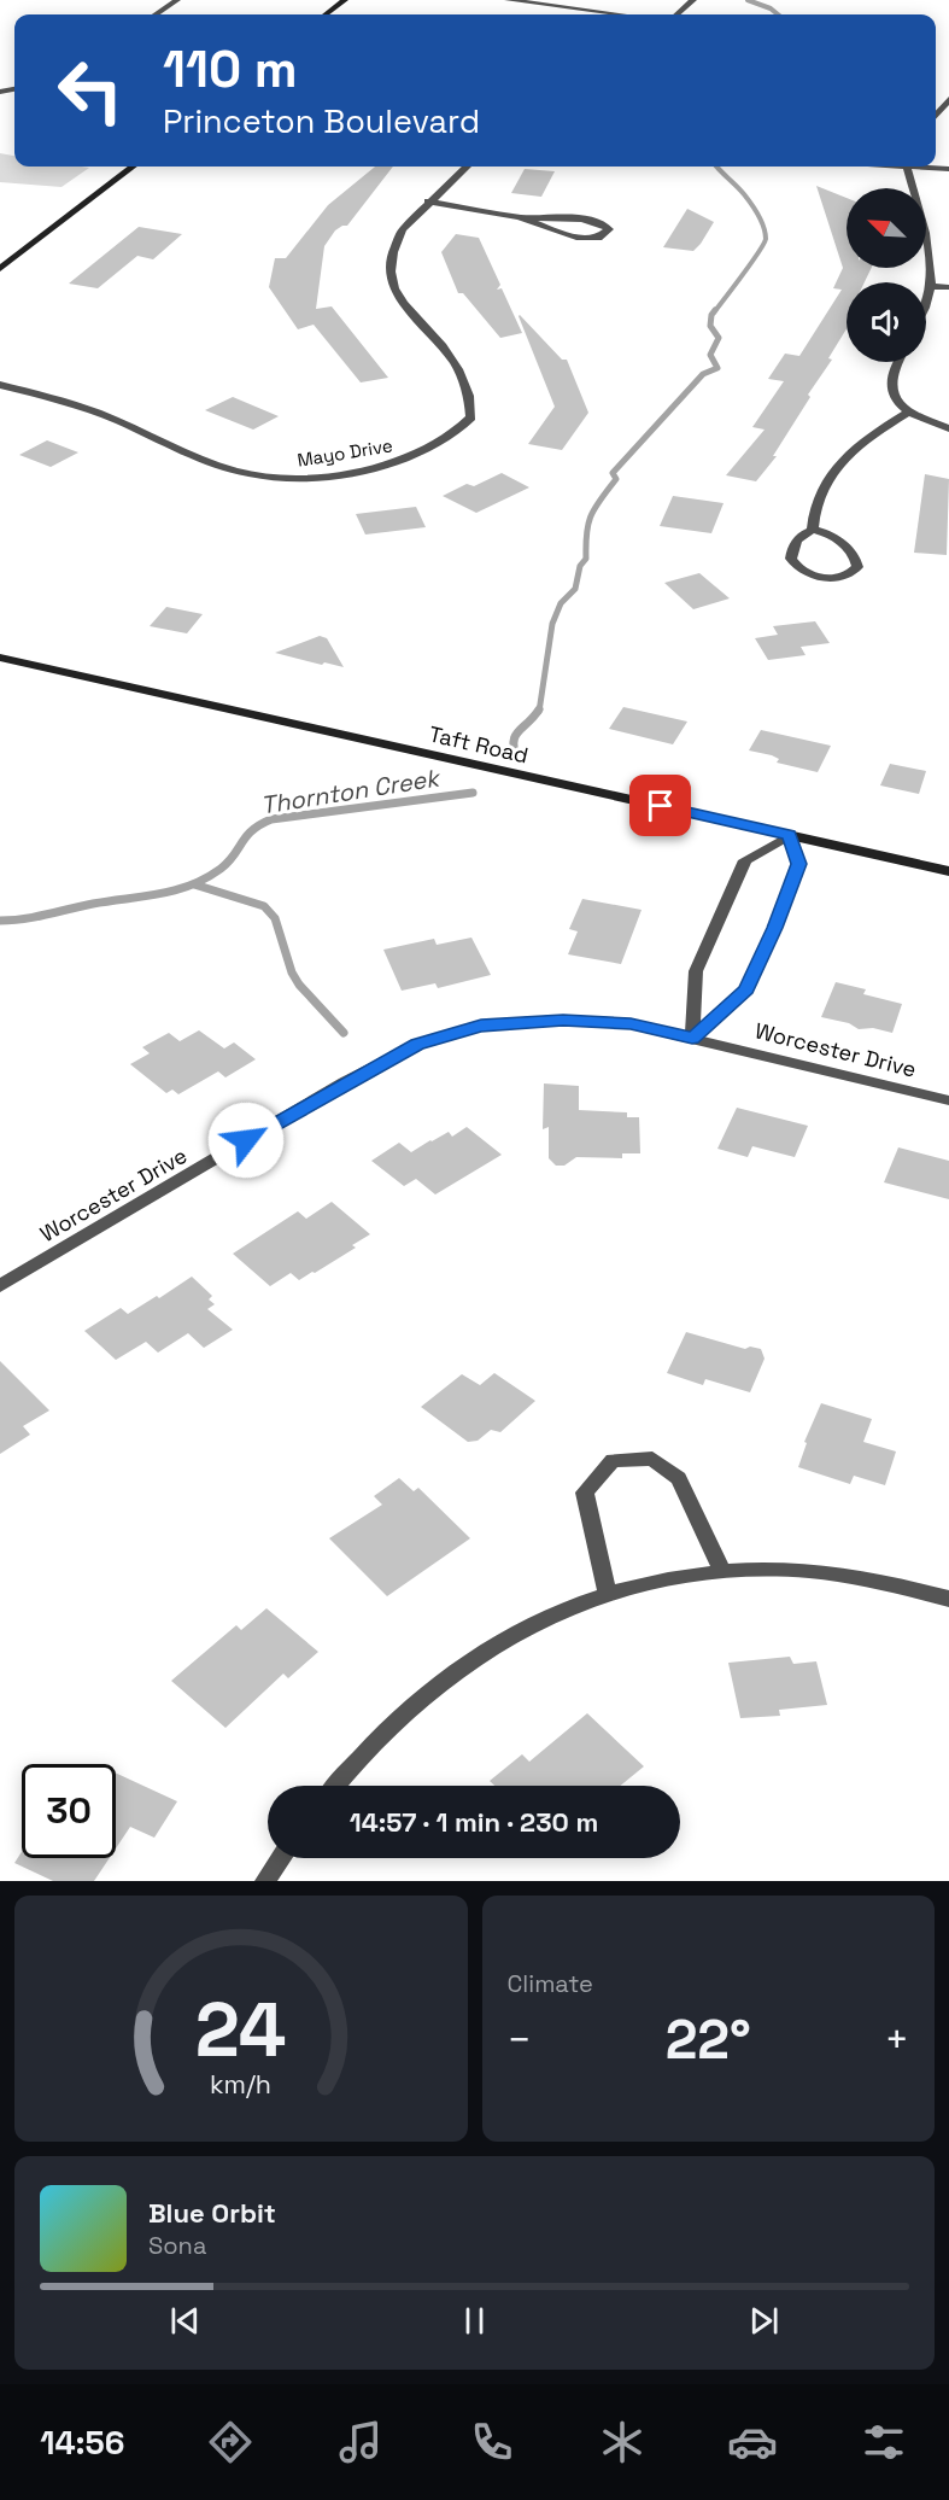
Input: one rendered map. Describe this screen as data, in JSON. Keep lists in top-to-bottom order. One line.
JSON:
{"streets":{"street":["Mayo Drive","Taft Road","Worcester Drive"]},"water":["Thornton Creek"],"north":"top left","page":{"turn":["110 m","Princeton Boulevard"],"limit":"30","trip":"14:57 · 1 min · 230 m","tile":"Climate","heat":["−","22°","+"],"song":["Blue Orbit","Sona"],"tabs":"14:56","gauge":["24","km/h"]}}
